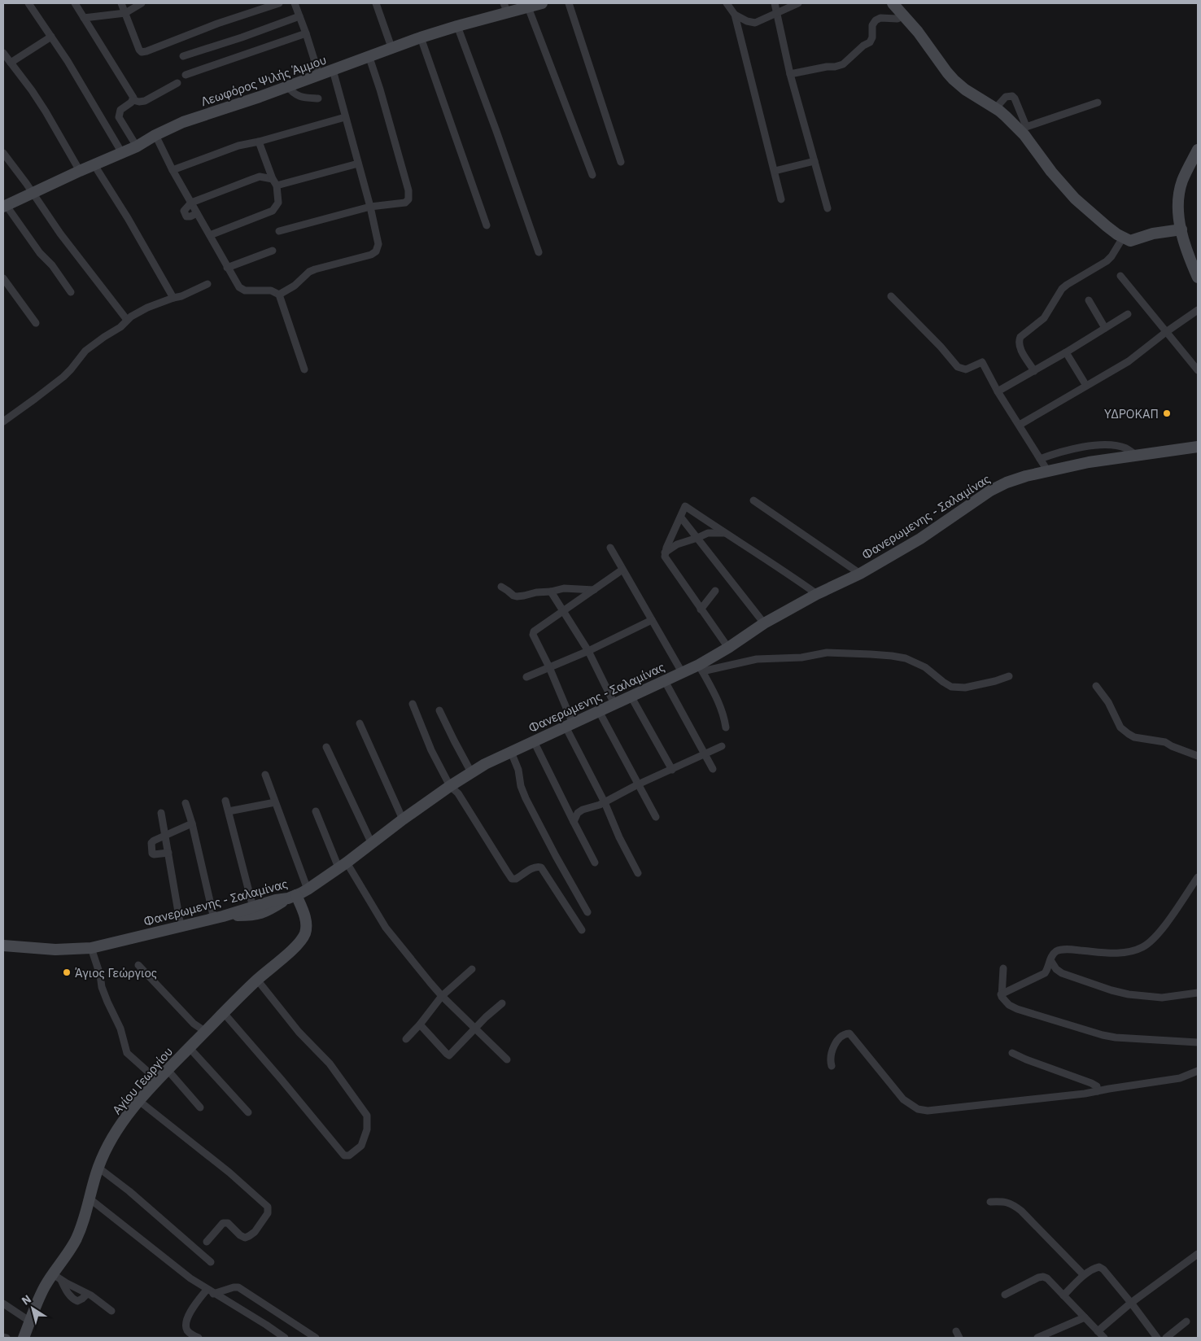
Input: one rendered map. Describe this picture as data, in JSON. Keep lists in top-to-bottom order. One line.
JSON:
{"streets":{"street":["Λεωφόρος Ψιλής Άμμου","Φανερωμενης - Σαλαμίνας","Αγίου Γεωργίου"]},"crossings":[["Φανερωμενης - Σαλαμίνας","Αγίου Γεωργίου"]],"places":["ΥΔΡΟΚΑΠ","Άγιος Γεώργιος"],"north":"top left"}
